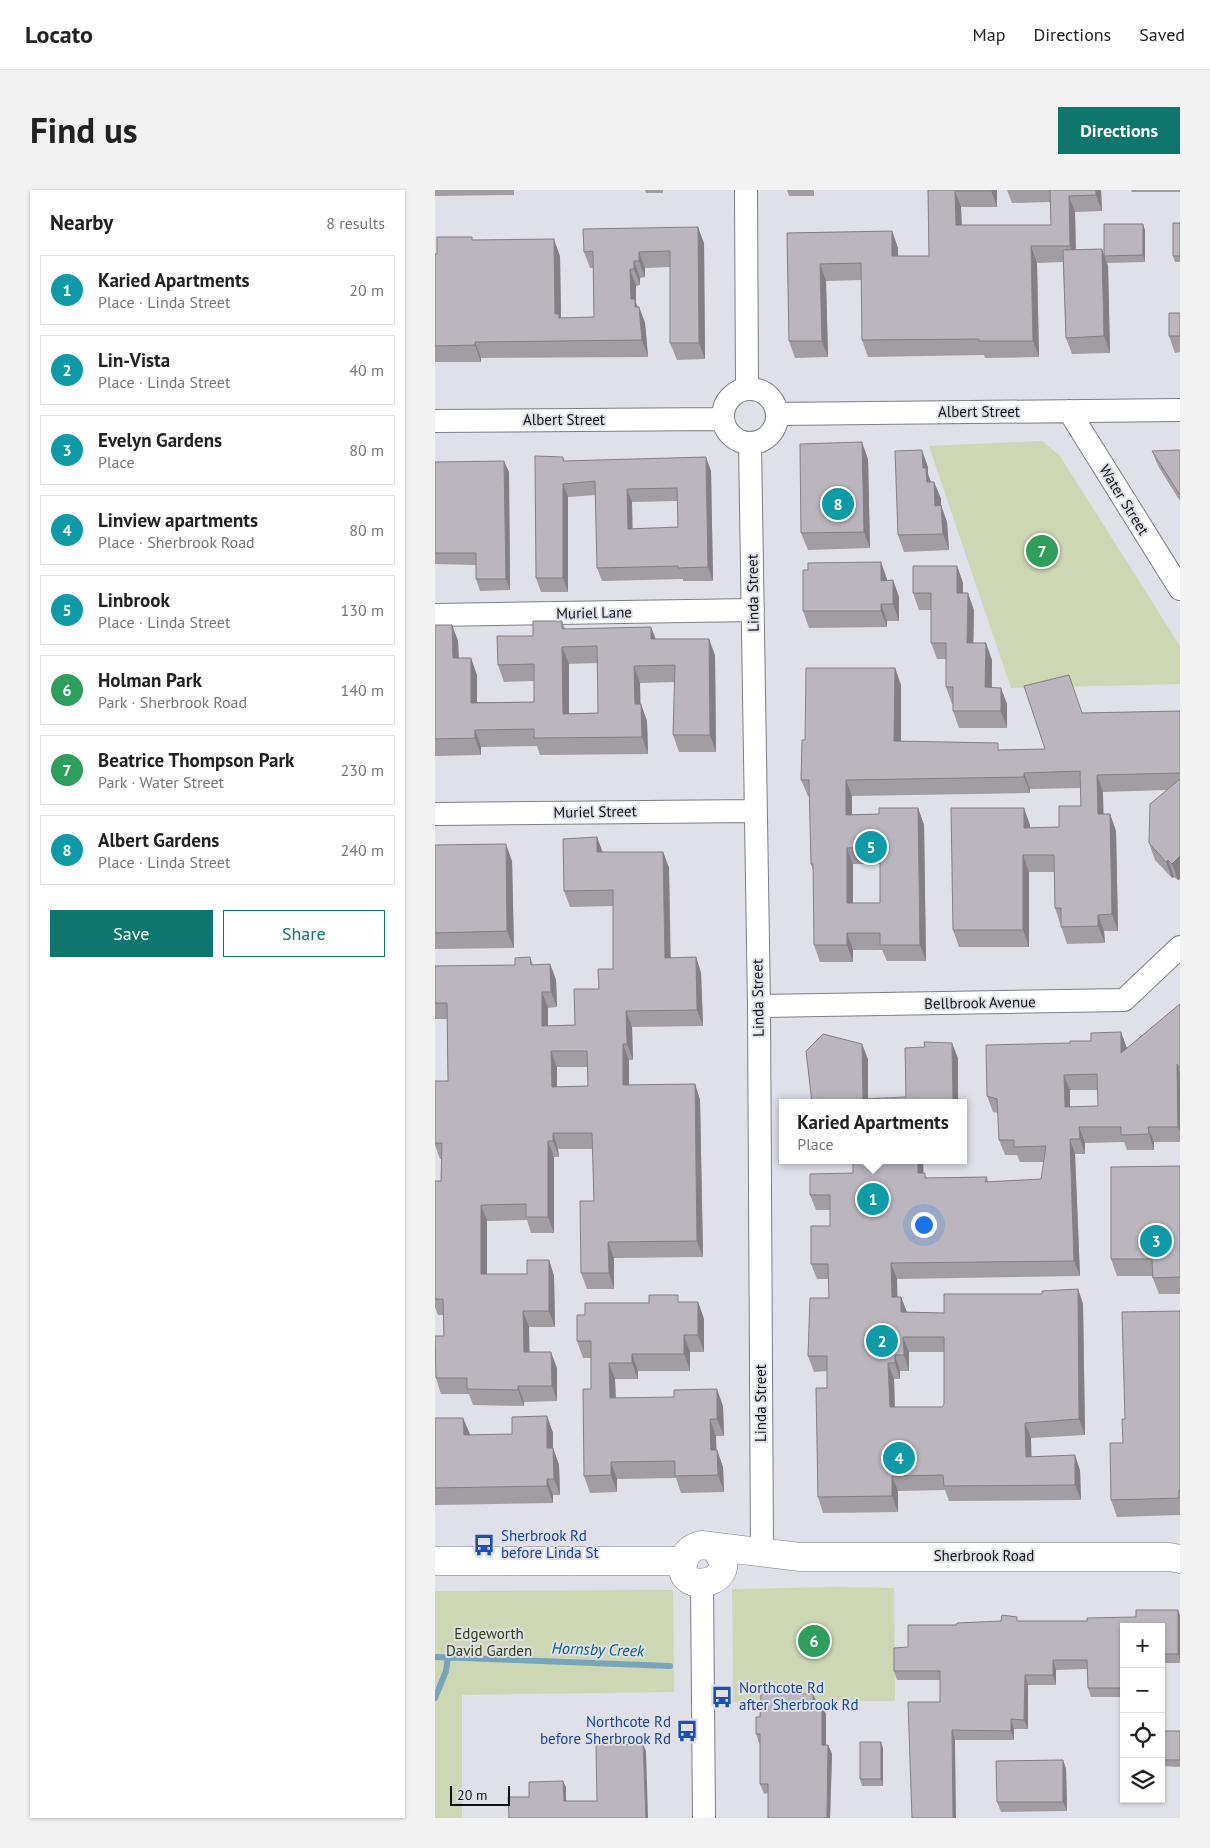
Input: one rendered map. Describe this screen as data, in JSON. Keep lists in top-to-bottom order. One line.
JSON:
{"streets":{"main road":["Sherbrook Road"],"street":["Albert Street","Water Street","Linda Street","Muriel Lane","Muriel Street","Bellbrook Avenue"]},"crossings":[["Albert Street","Water Street"],["Albert Street","Linda Street"],["Linda Street","Muriel Lane"],["Linda Street","Muriel Street"],["Linda Street","Bellbrook Avenue"],["Linda Street","Sherbrook Road"]],"water":["Hornsby Creek"],"parks":["Edgeworth David Garden"],"places":{"bus stop":["Sherbrook Rd before Linda St","Northcote Rd after Sherbrook Rd","Northcote Rd before Sherbrook Rd"]},"scale_bar":"20 m","page":{"header":"Locato","nav":["Map","Directions","Saved"],"title":"Find us","buttons":["Directions",["Save","Share"]],"heading":["Nearby","8 results"],"list":[{"mark":"1","name":"Karied Apartments","note":"Place · Linda Street","value":"20 m"},{"mark":"2","name":"Lin-Vista","note":"Place · Linda Street","value":"40 m"},{"mark":"3","name":"Evelyn Gardens","note":"Place","value":"80 m"},{"mark":"4","name":"Linview apartments","note":"Place · Sherbrook Road","value":"80 m"},{"mark":"5","name":"Linbrook","note":"Place · Linda Street","value":"130 m"},{"mark":"6","name":"Holman Park","note":"Park · Sherbrook Road","value":"140 m"},{"mark":"7","name":"Beatrice Thompson Park","note":"Park · Water Street","value":"230 m"},{"mark":"8","name":"Albert Gardens","note":"Place · Linda Street","value":"240 m"}],"pins":["8","7","5","1","3","2","4","6"],"popup":["Karied Apartments","Place"],"map_buttons":["+","−"],"scale":"20 m"}}
